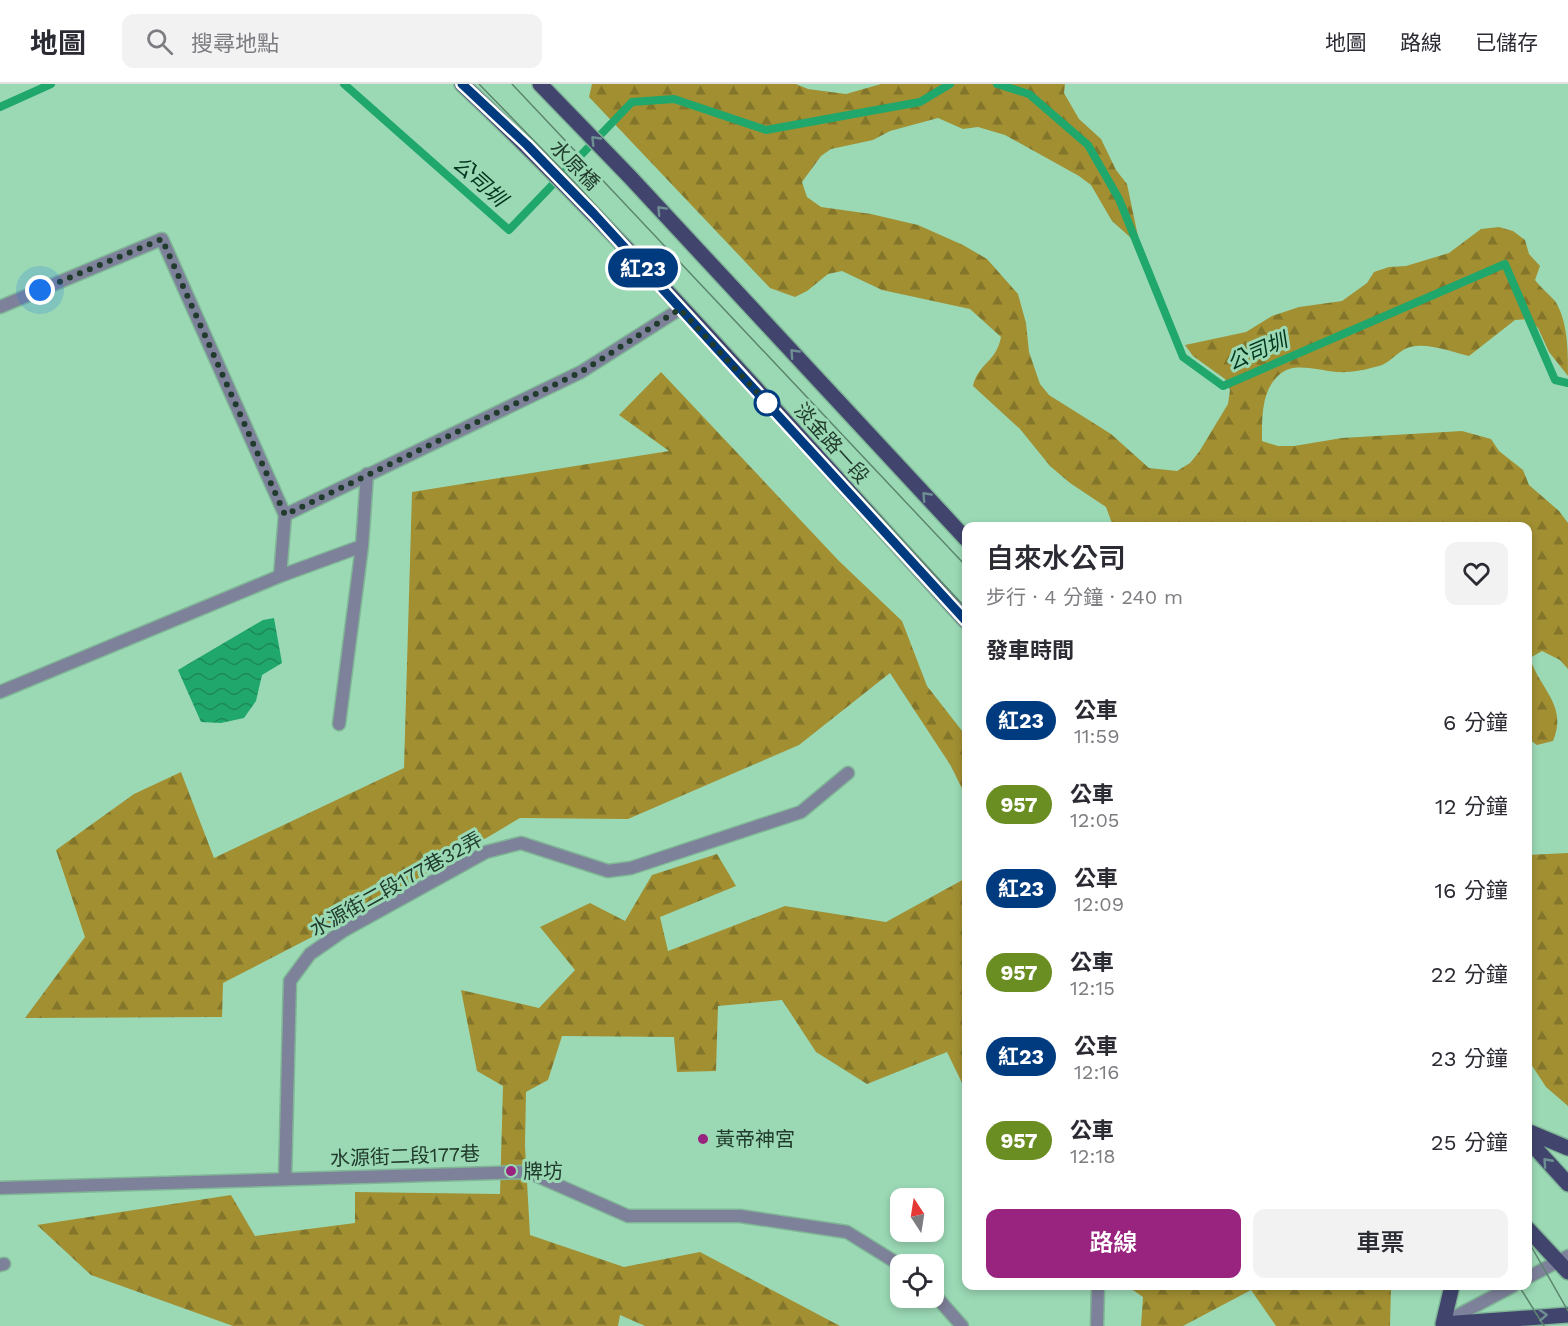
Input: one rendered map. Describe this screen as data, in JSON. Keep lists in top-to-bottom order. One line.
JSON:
{"streets":{"main road":["水原橋","淡金路一段"],"street":["水源街二段177巷32弄","水源街二段177巷"]},"crossings":[["水原橋","淡金路一段"],["水源街二段177巷32弄","水源街二段177巷"]],"water":["公司圳"],"places":["黃帝神宮","牌坊"],"lines":["bus line 紅23"],"north":"top","page":{"header":"地圖","search":"搜尋地點","nav":["地圖","路線","已儲存"],"on_map":"紅23","heading":[["自來水公司","步行 · 4 分鐘 · 240 m"],"發車時間"],"list":[{"mark":"紅23","name":"公車","note":"11:59","value":"6 分鐘"},{"mark":"957","name":"公車","note":"12:05","value":"12 分鐘"},{"mark":"紅23","name":"公車","note":"12:09","value":"16 分鐘"},{"mark":"957","name":"公車","note":"12:15","value":"22 分鐘"},{"mark":"紅23","name":"公車","note":"12:16","value":"23 分鐘"},{"mark":"957","name":"公車","note":"12:18","value":"25 分鐘"}],"buttons":["路線","車票"]}}
